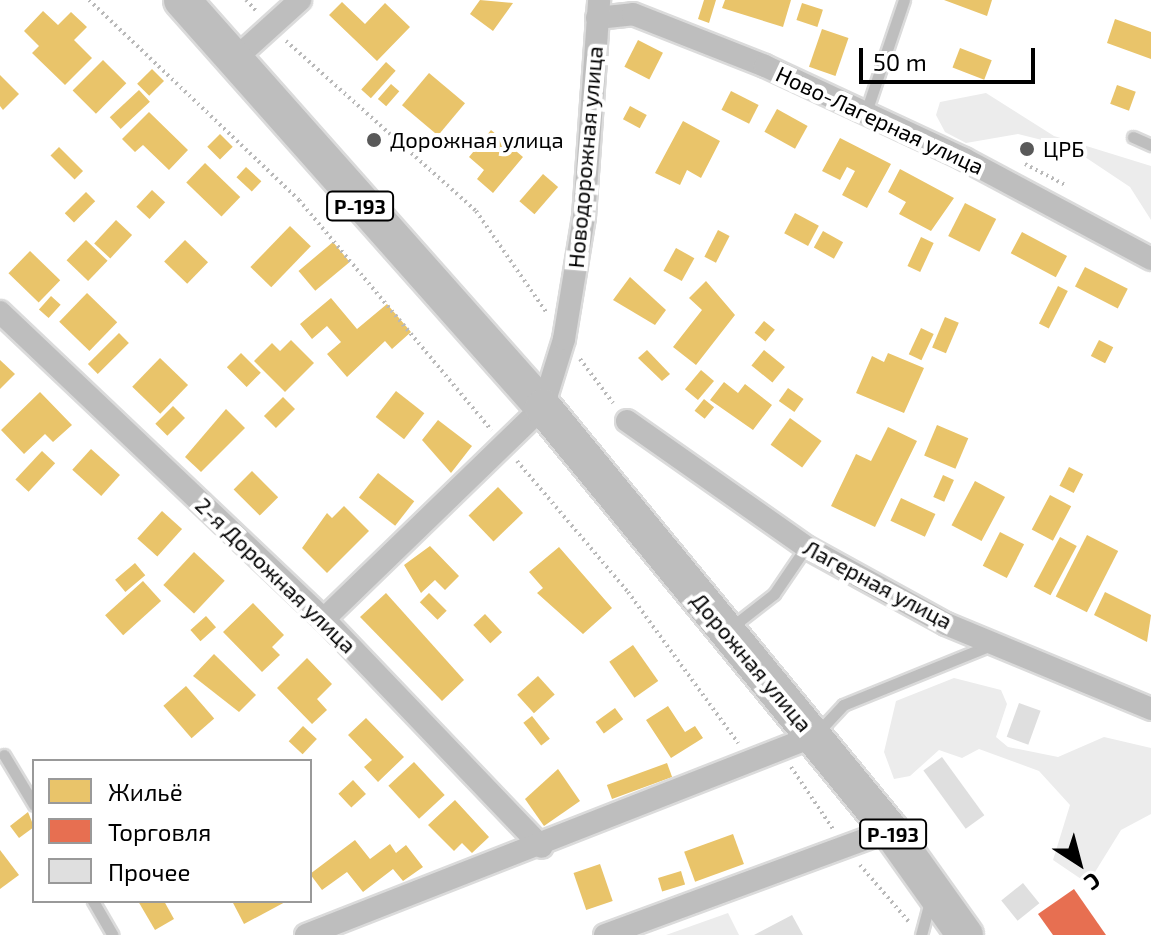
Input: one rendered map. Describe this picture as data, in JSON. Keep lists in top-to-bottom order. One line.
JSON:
{"streets":{"main road":["Р-193","Дорожная улица"],"street":["Ново-Лагерная улица","Новодорожная улица","2-я Дорожная улица","Лагерная улица"]},"crossings":[["Ново-Лагерная улица","Новодорожная улица"],["Новодорожная улица","Дорожная улица"]],"places":["Дорожная улица","ЦРБ"],"legend":["Жильё","Торговля","Прочее"],"scale_bar":"50 m","north":"bottom right"}
